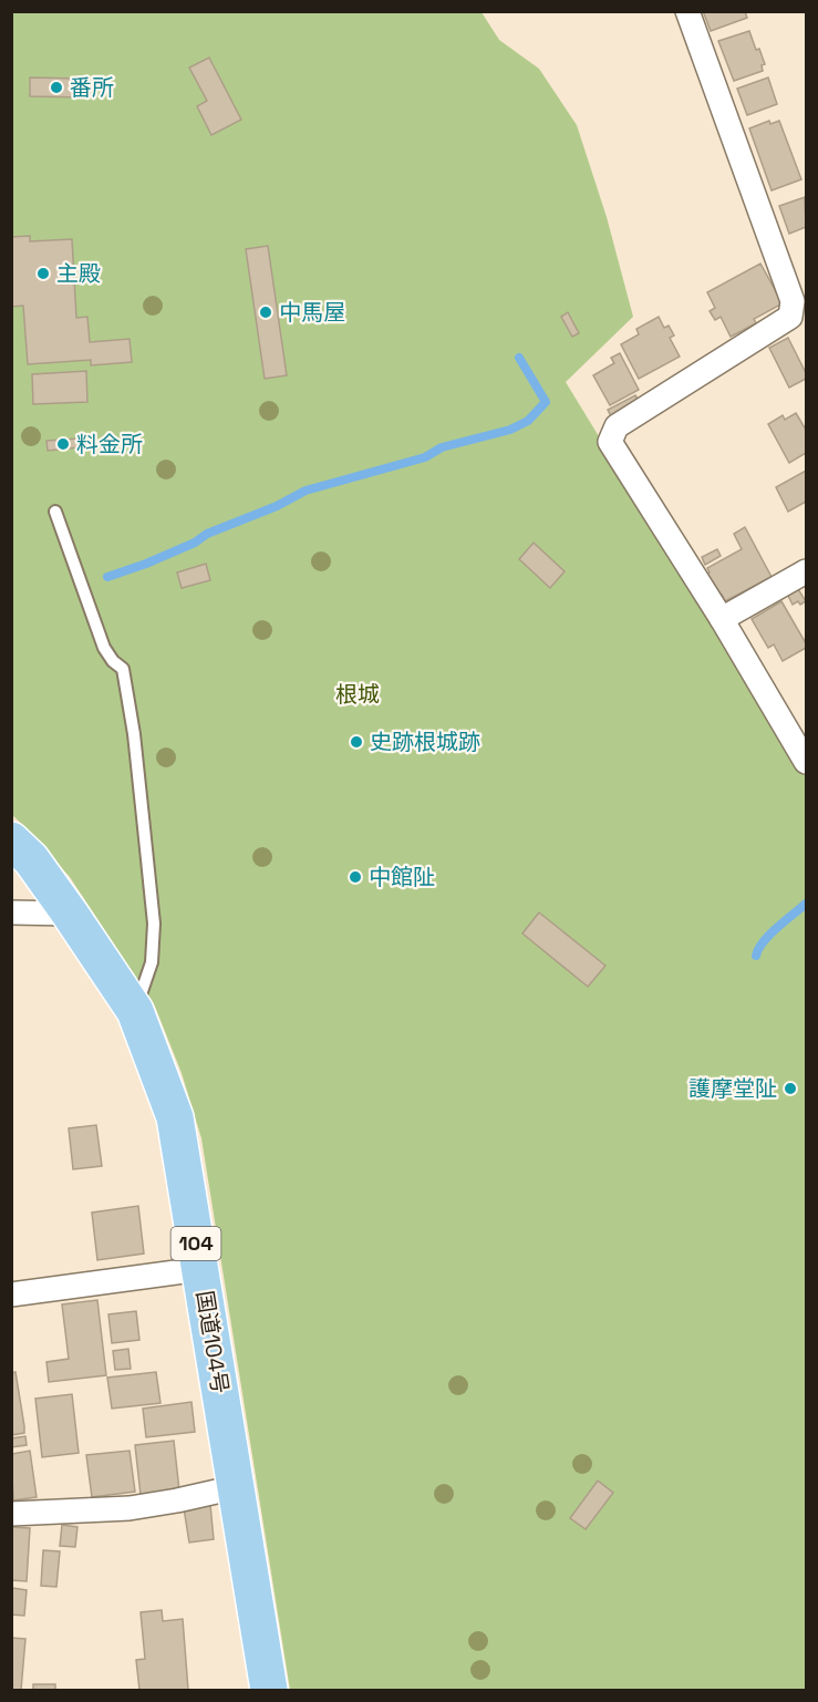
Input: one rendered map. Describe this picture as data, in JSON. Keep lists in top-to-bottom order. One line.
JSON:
{"streets":{"highway":["104","国道104号"]},"parks":["根城"],"places":["番所","主殿","中馬屋","料金所","史跡根城跡","中館阯","護摩堂阯"]}
